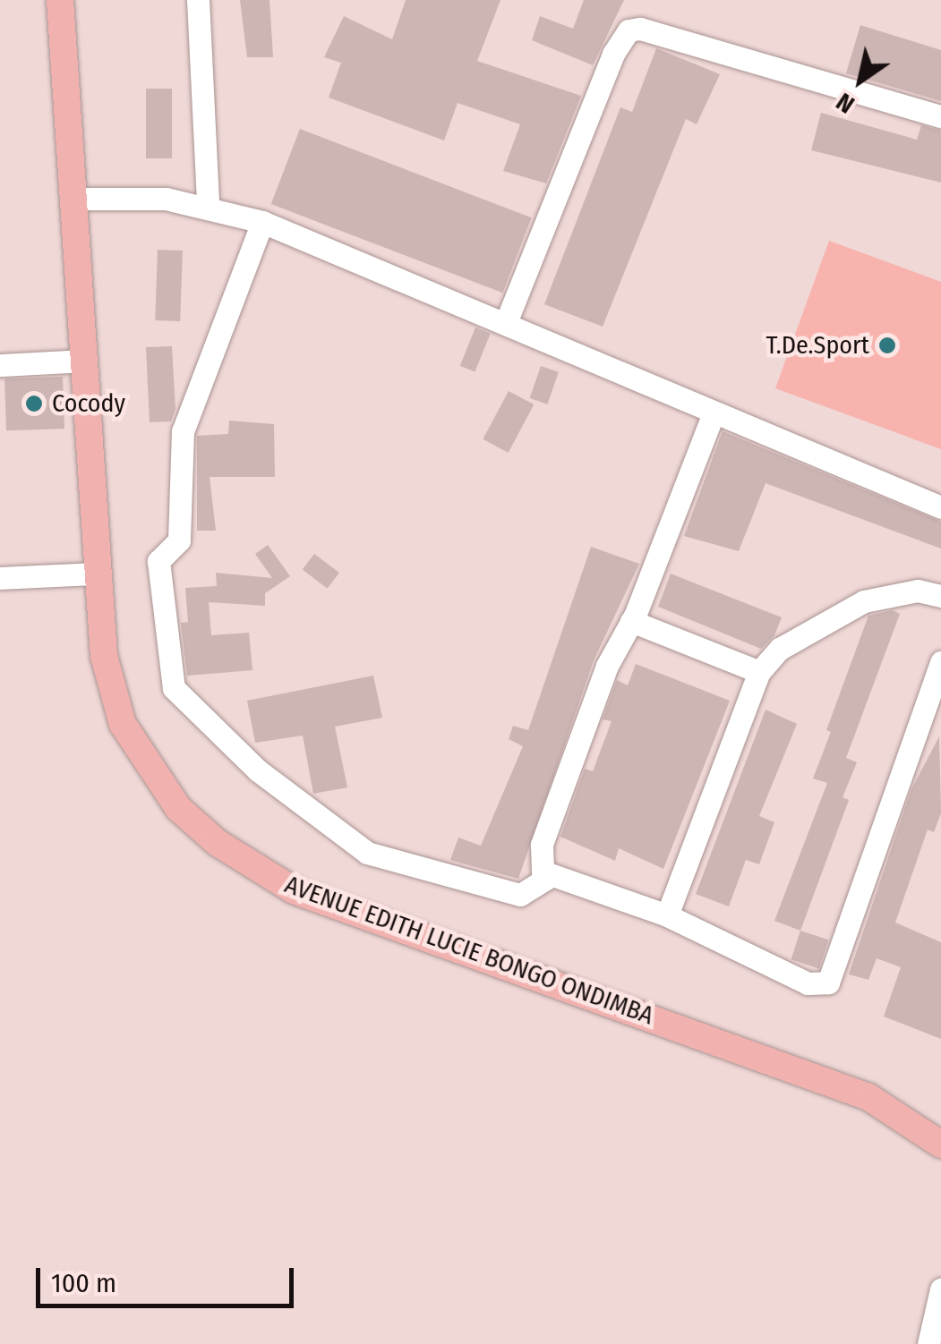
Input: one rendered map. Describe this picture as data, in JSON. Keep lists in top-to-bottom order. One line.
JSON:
{"streets":{"main road":["AVENUE EDITH LUCIE BONGO ONDIMBA"]},"places":["T.De.Sport","Cocody"],"scale_bar":"100 m","north":"bottom left"}
